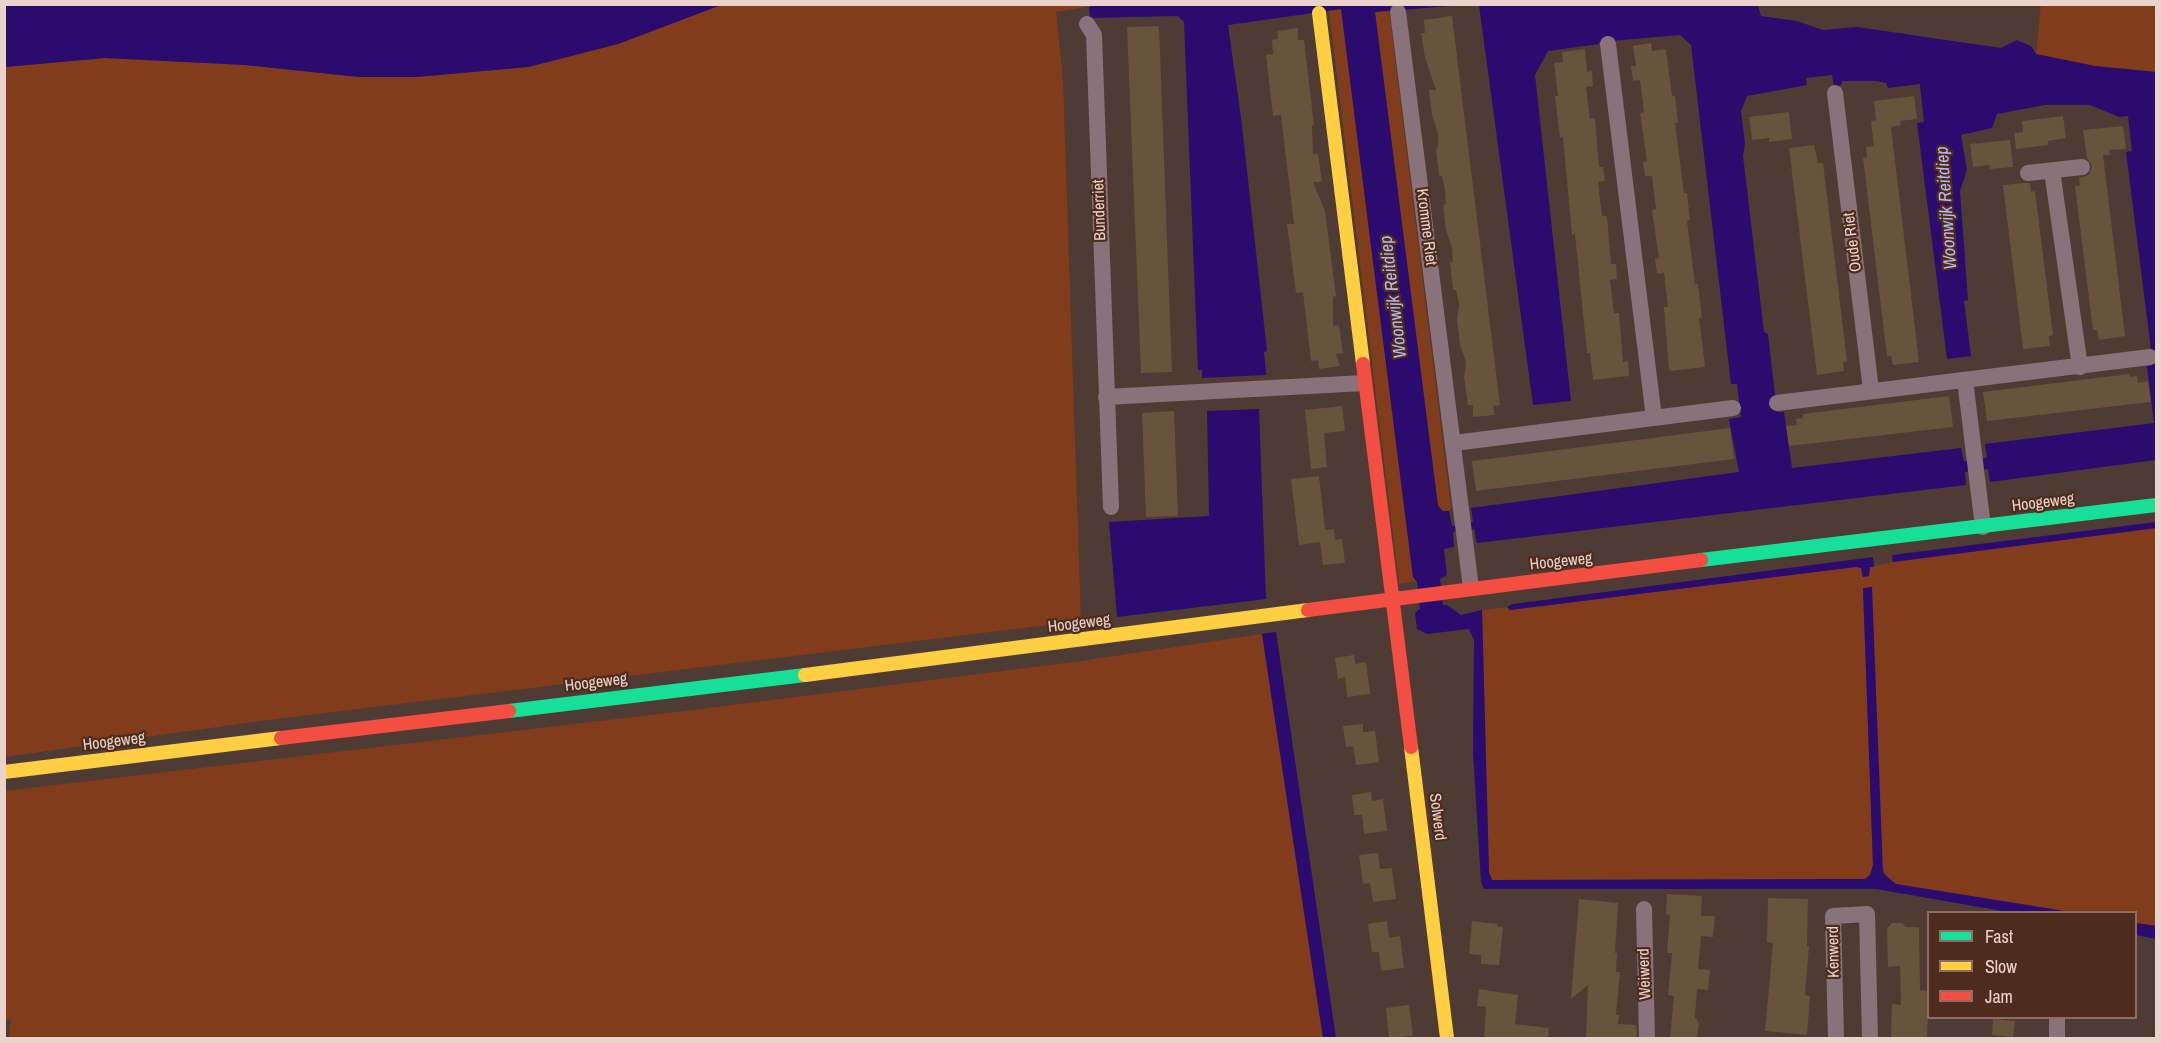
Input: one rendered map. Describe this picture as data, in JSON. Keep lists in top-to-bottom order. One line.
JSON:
{"streets":{"street":["Bunderriet","Kromme Riet","Oude Riet","Hoogeweg","Solwerd","Kenwerd","Weiwerd"]},"crossings":[["Kromme Riet","Hoogeweg"],["Hoogeweg","Solwerd"]],"water":["Woonwijk Reitdiep"],"legend":["Fast","Slow","Jam"]}
